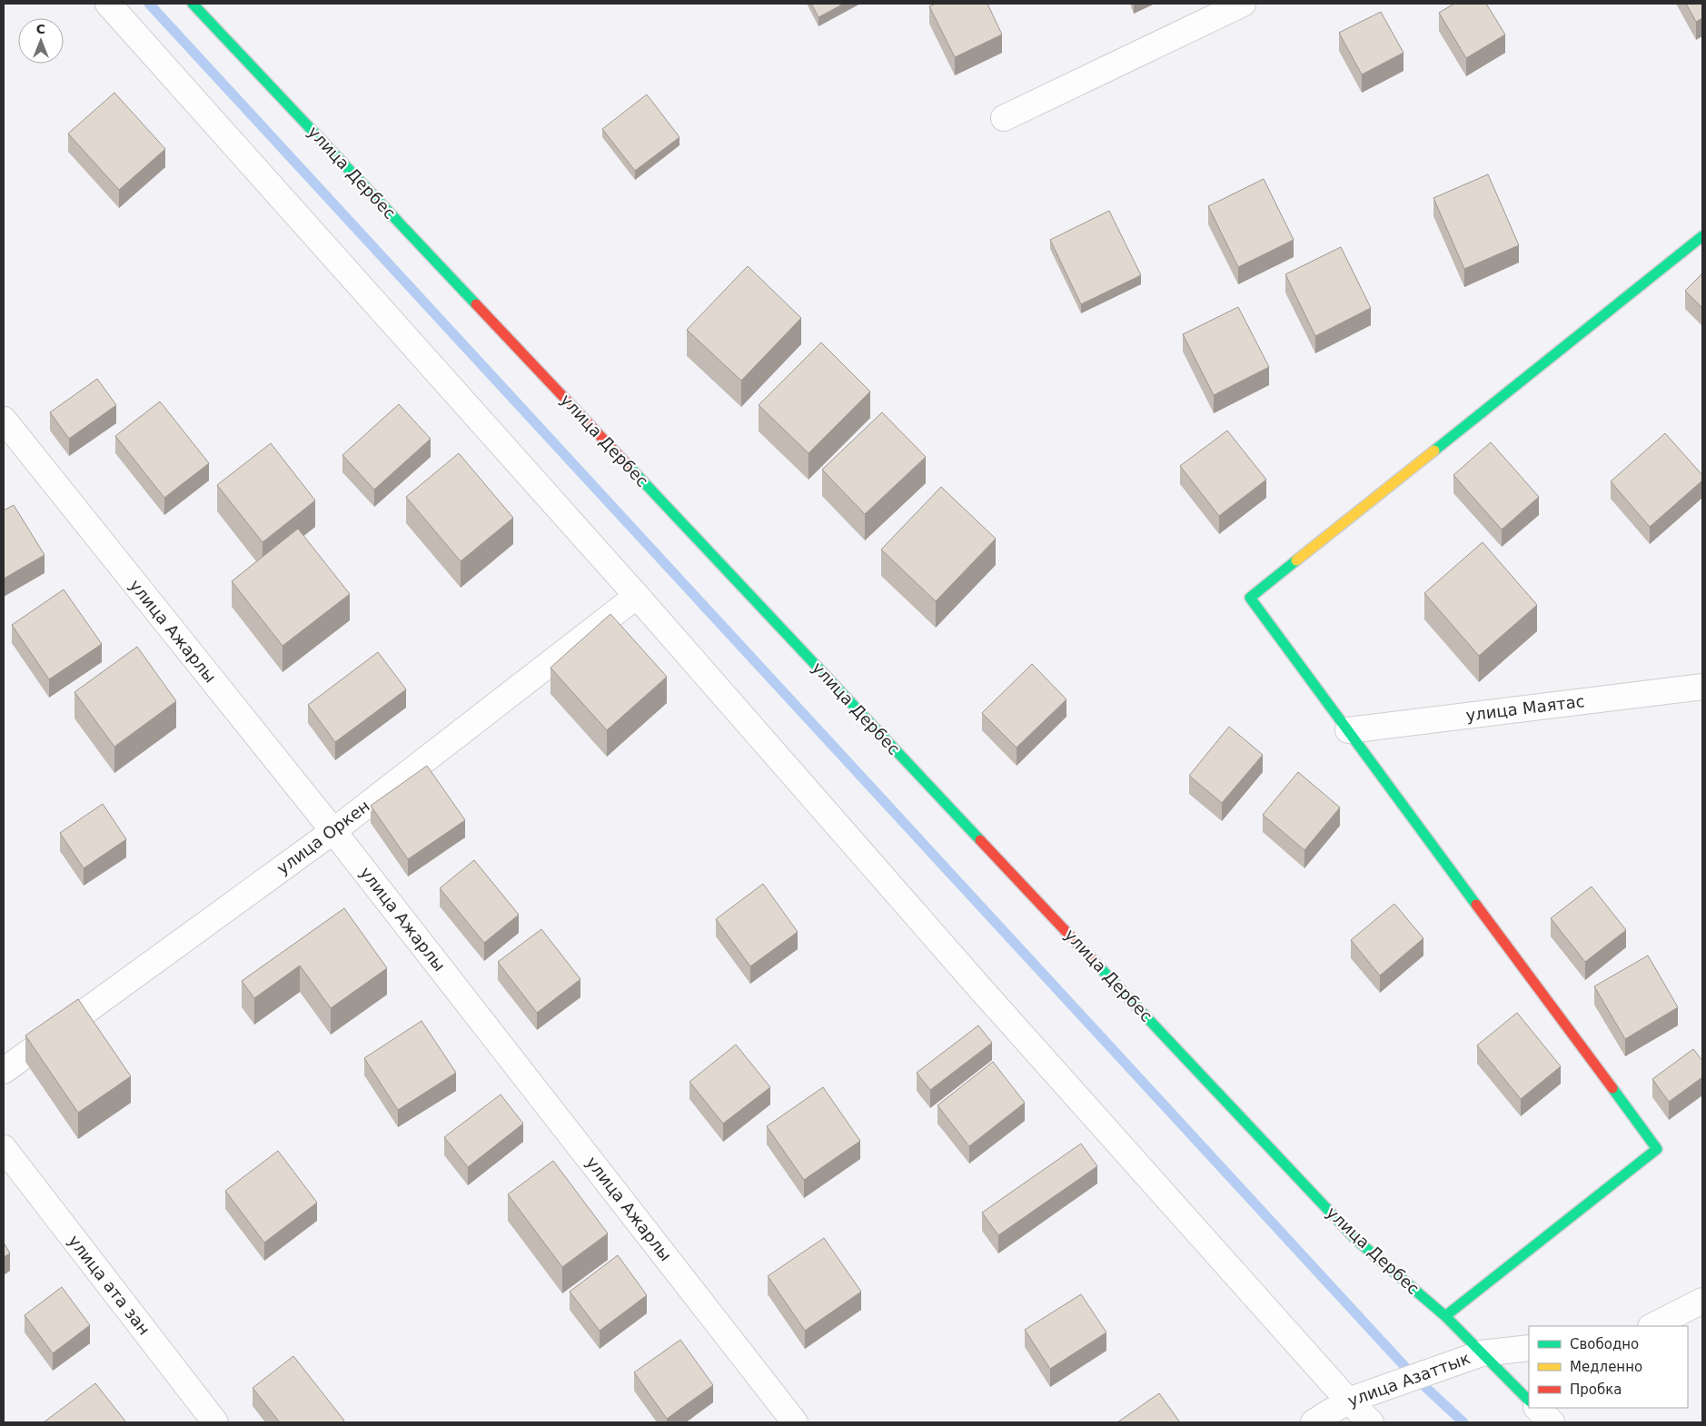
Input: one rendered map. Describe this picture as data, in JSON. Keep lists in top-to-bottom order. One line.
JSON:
{"streets":{"street":["улица Дербес","улица Ажарлы","улица Маятас","улица Оркен","улица ата зан","улица Азаттык"]},"crossings":[["улица Дербес","улица Азаттык"],["улица Ажарлы","улица Оркен"]],"legend":["Свободно","Медленно","Пробка"],"north":"top"}
